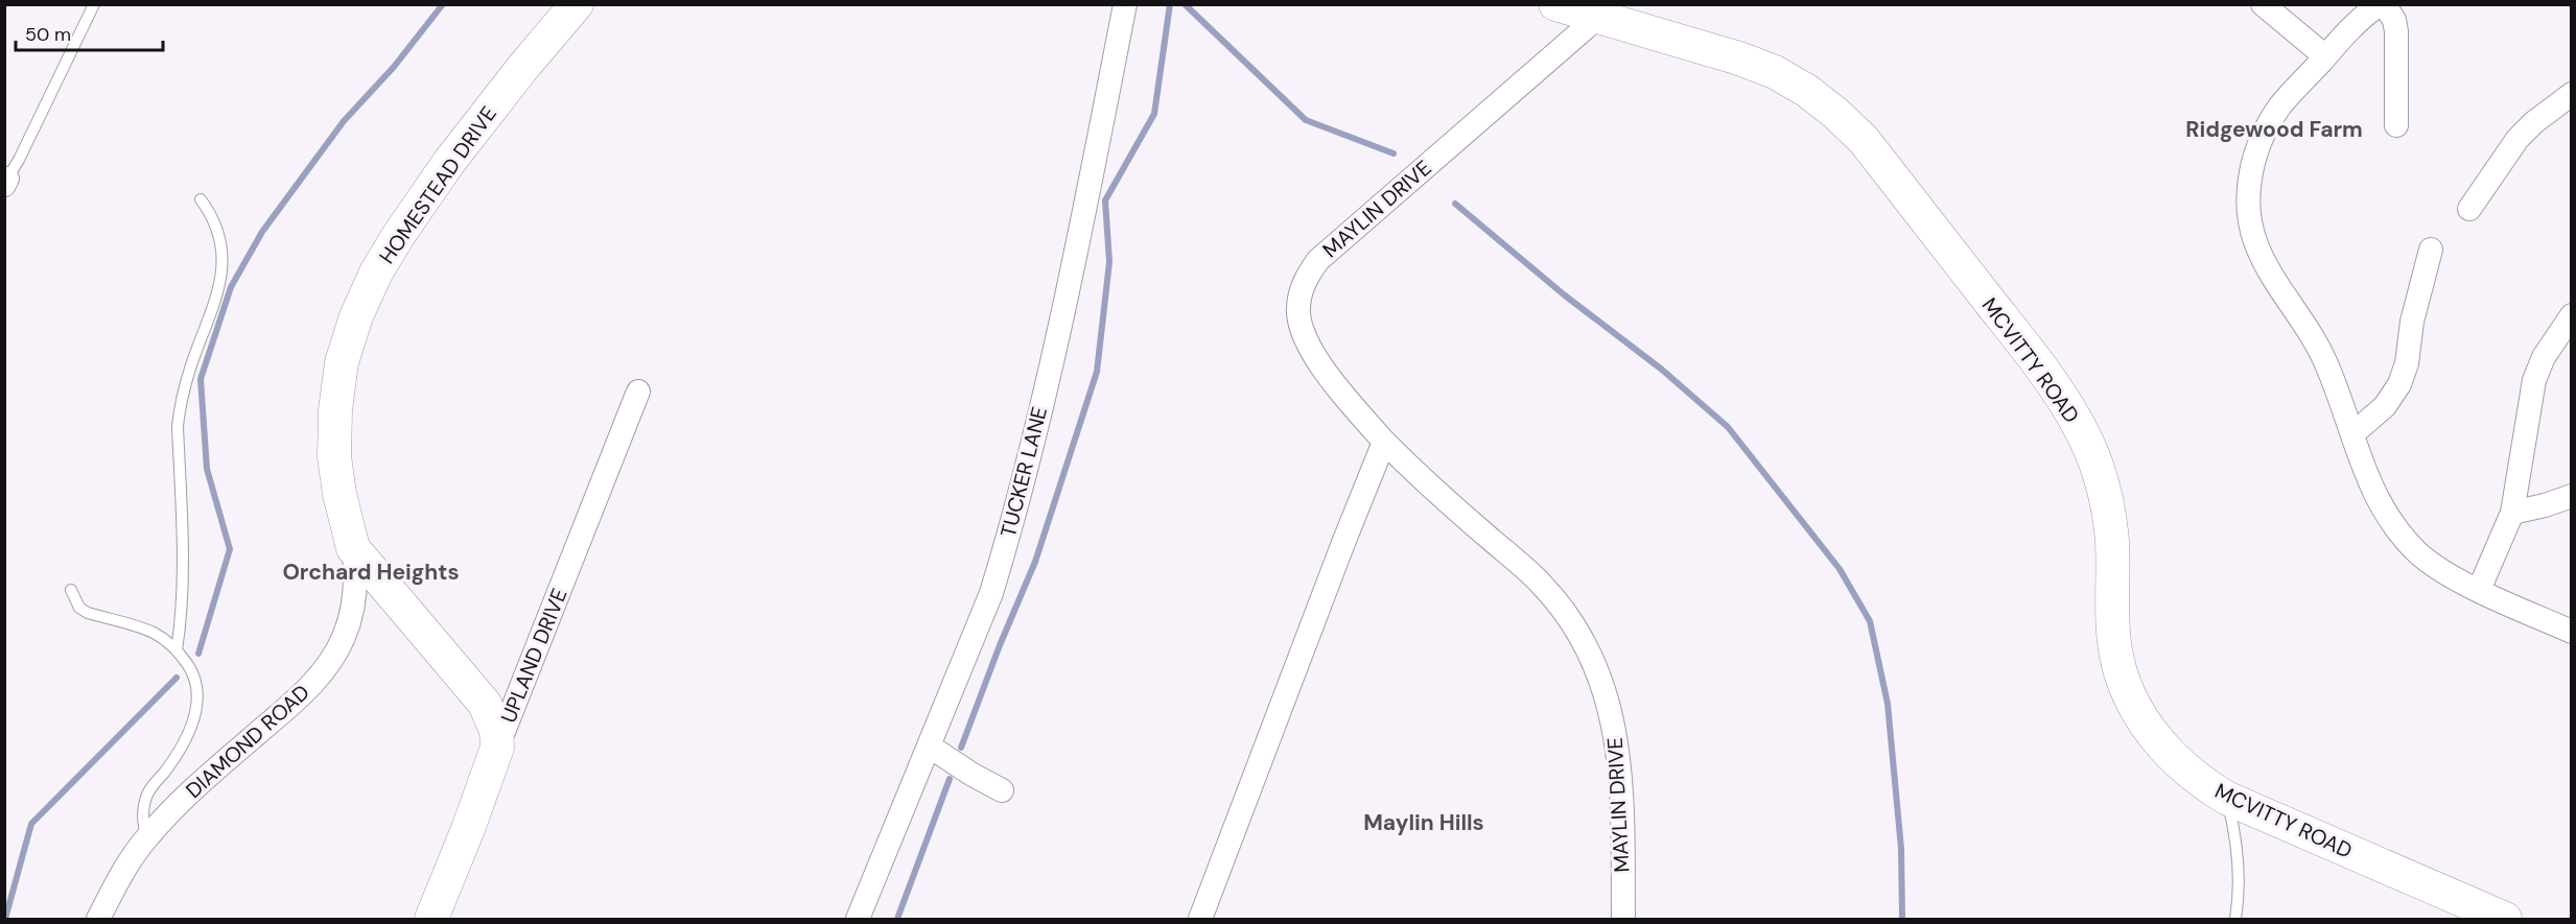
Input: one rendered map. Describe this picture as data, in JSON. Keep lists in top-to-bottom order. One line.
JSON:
{"streets":{"street":["HOMESTEAD DRIVE","MAYLIN DRIVE","MCVITTY ROAD","TUCKER LANE","UPLAND DRIVE","DIAMOND ROAD"]},"crossings":[["HOMESTEAD DRIVE","UPLAND DRIVE"],["HOMESTEAD DRIVE","DIAMOND ROAD"],["MAYLIN DRIVE","MCVITTY ROAD"]],"districts":["Ridgewood Farm","Orchard Heights","Maylin Hills"],"scale_bar":"50 m"}
